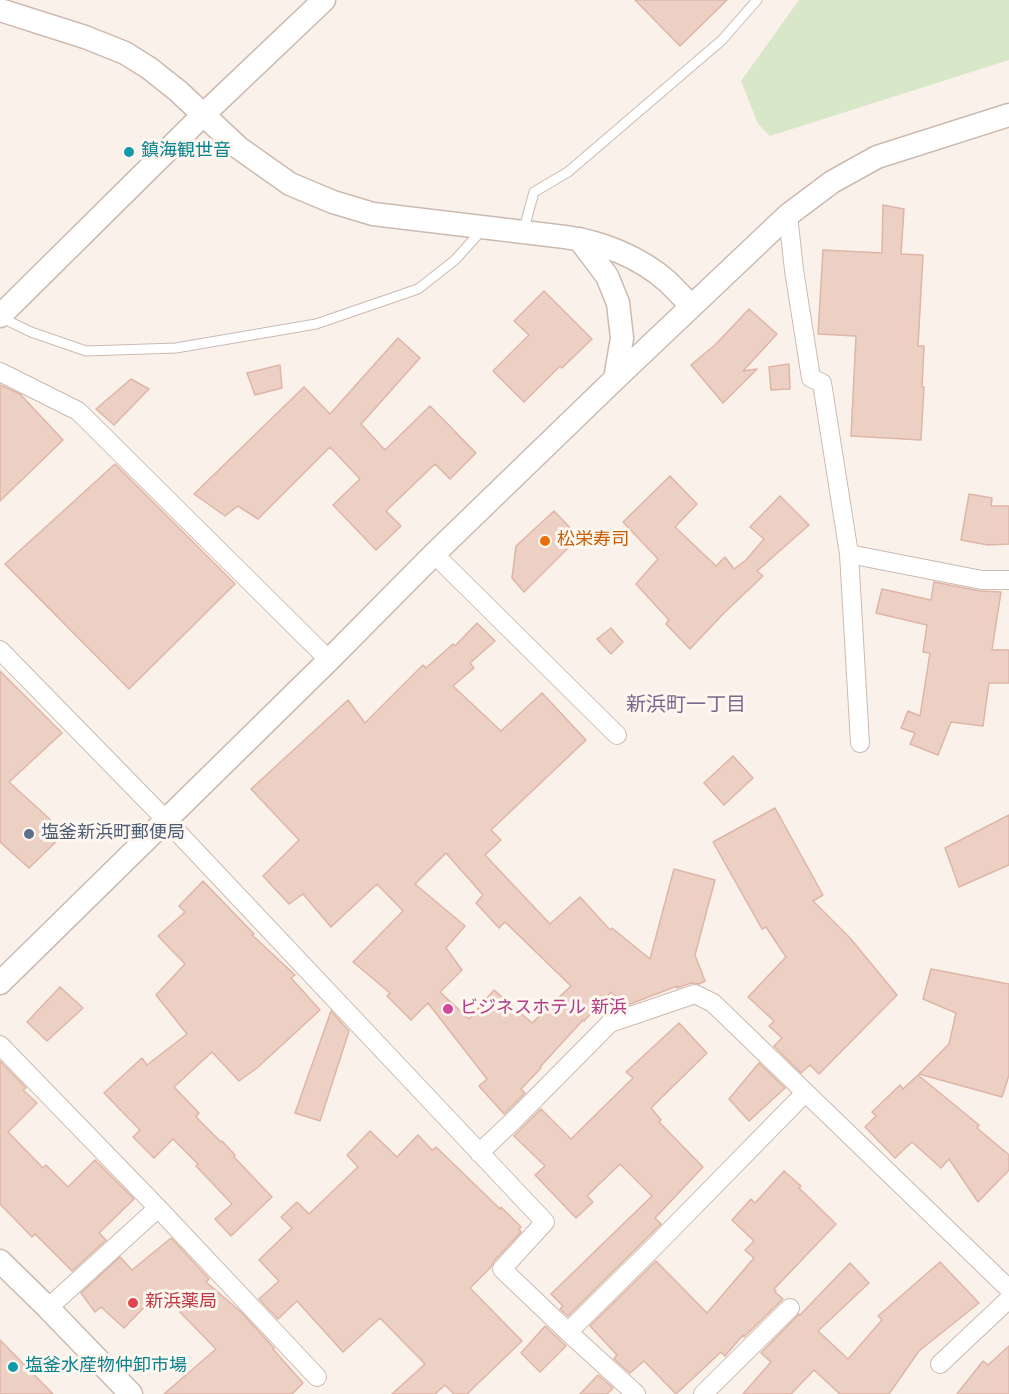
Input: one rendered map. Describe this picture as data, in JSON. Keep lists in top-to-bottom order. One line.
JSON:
{"districts":["新浜町一丁目"],"places":["鎮海観世音","松栄寿司","塩釜新浜町郵便局","ビジネスホテル 新浜","新浜薬局","塩釜水産物仲卸市場"]}
